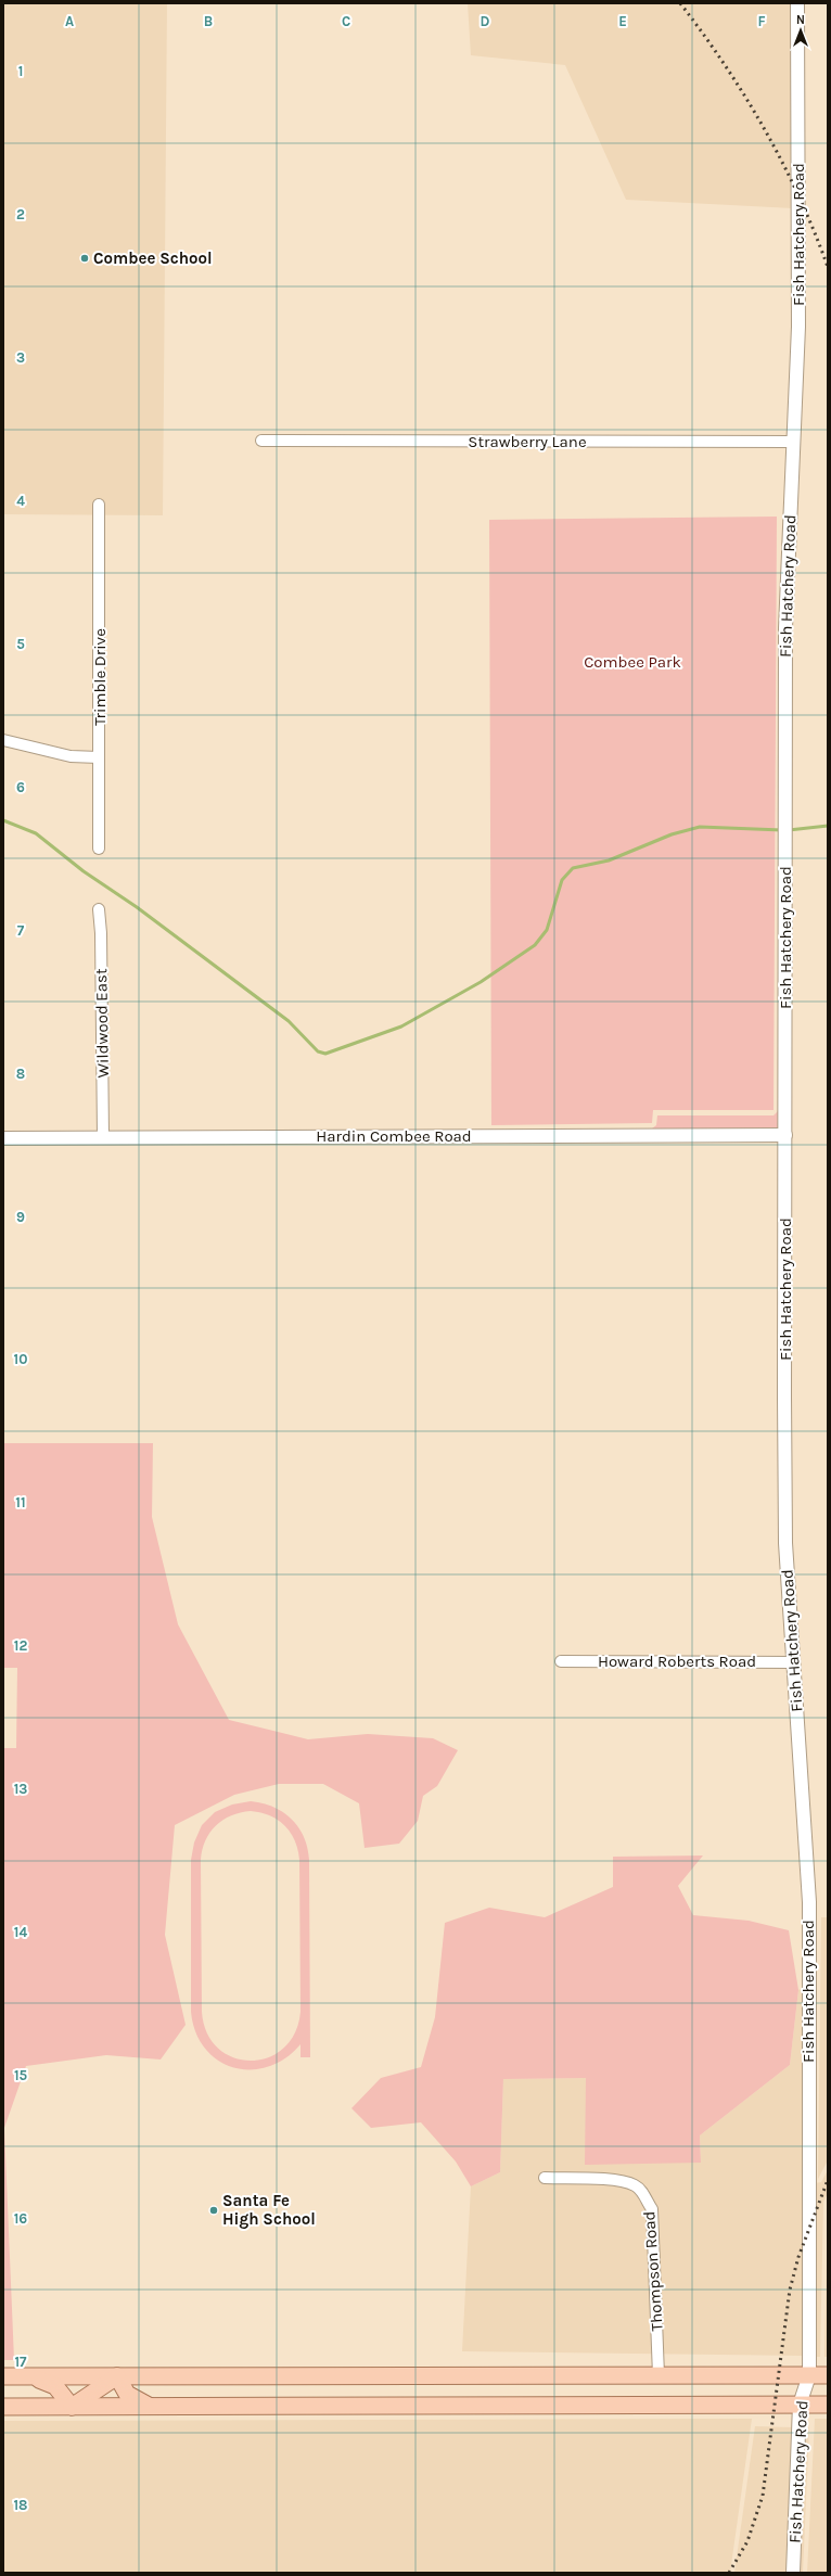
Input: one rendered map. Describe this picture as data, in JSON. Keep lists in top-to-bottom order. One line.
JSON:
{"streets":{"street":["Fish Hatchery Road","Strawberry Lane","Trimble Drive","Wildwood East","Hardin Combee Road","Howard Roberts Road","Thompson Road"]},"crossings":[["Fish Hatchery Road","Strawberry Lane"],["Fish Hatchery Road","Hardin Combee Road"],["Fish Hatchery Road","Howard Roberts Road"],["Wildwood East","Hardin Combee Road"]],"parks":["Combee Park"],"places":["Combee School","Santa Fe High School"],"north":"top","grid":{"columns":["A","B","C","D","E","F"],"rows":["1","2","3","4","5","6","7","8","9","10","11","12","13","14","15","16","17","18"]}}
